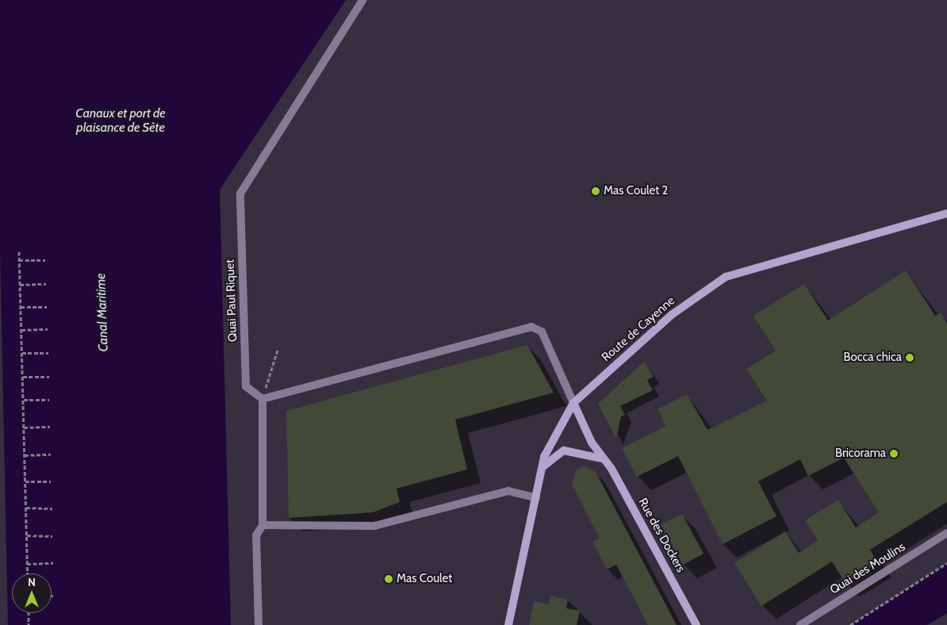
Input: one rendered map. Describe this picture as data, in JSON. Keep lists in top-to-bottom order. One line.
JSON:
{"streets":{"street":["Quai Paul Riquet","Route de Cayenne","Rue des Dockers","Quai des Moulins"]},"crossings":[["Route de Cayenne","Rue des Dockers"]],"water":["Canaux et port de plaisance de Sète","Canal Maritime"],"places":["Mas Coulet 2","Bocca chica","Bricorama","Mas Coulet"],"north":"top"}
